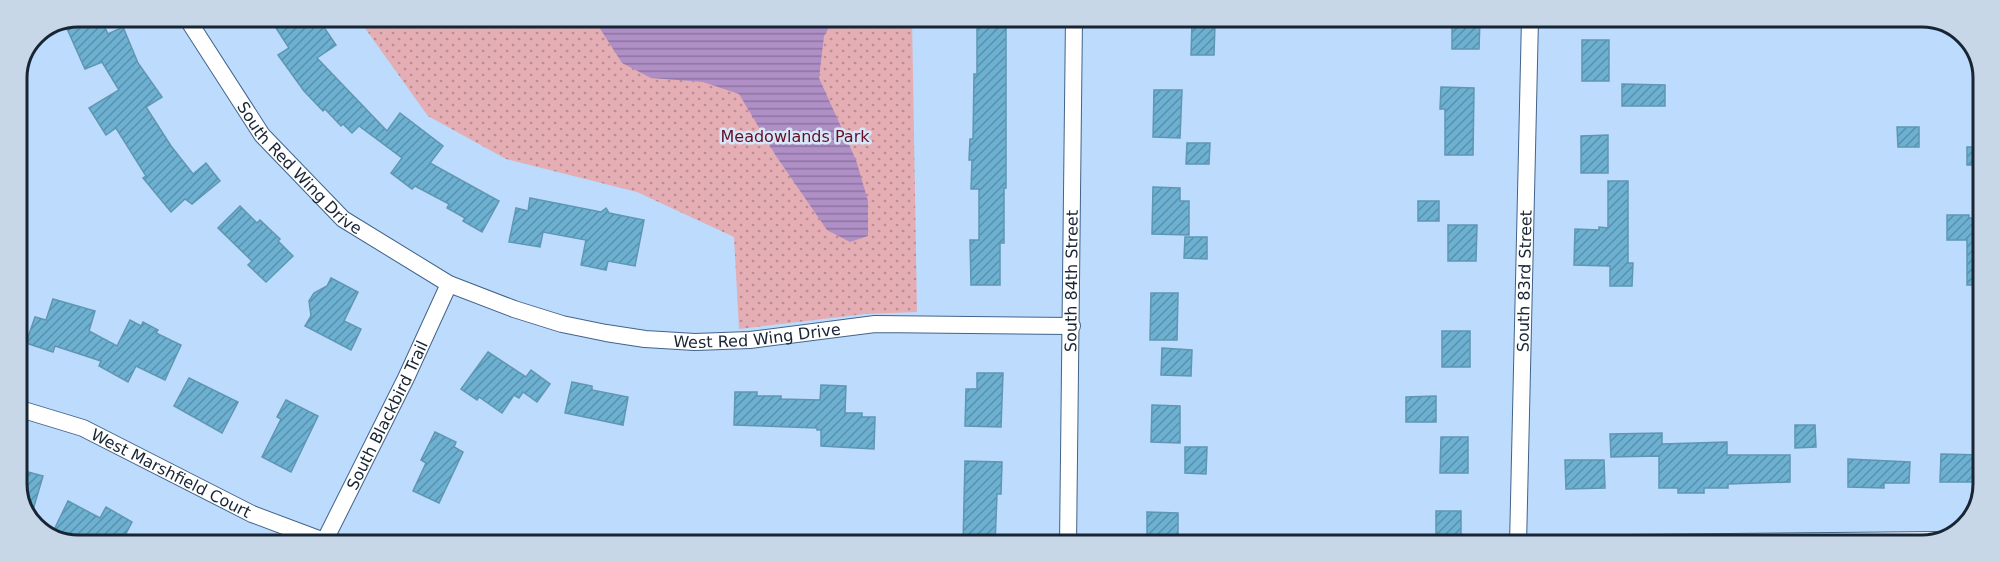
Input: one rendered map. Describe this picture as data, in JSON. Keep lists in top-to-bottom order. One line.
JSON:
{"streets":{"street":["South Red Wing Drive","South 84th Street","South 83rd Street","West Red Wing Drive","South Blackbird Trail","West Marshfield Court"]},"crossings":[["South Red Wing Drive","West Red Wing Drive"],["South Red Wing Drive","South Blackbird Trail"],["South 84th Street","West Red Wing Drive"],["West Red Wing Drive","South Blackbird Trail"]],"parks":["Meadowlands Park"]}
